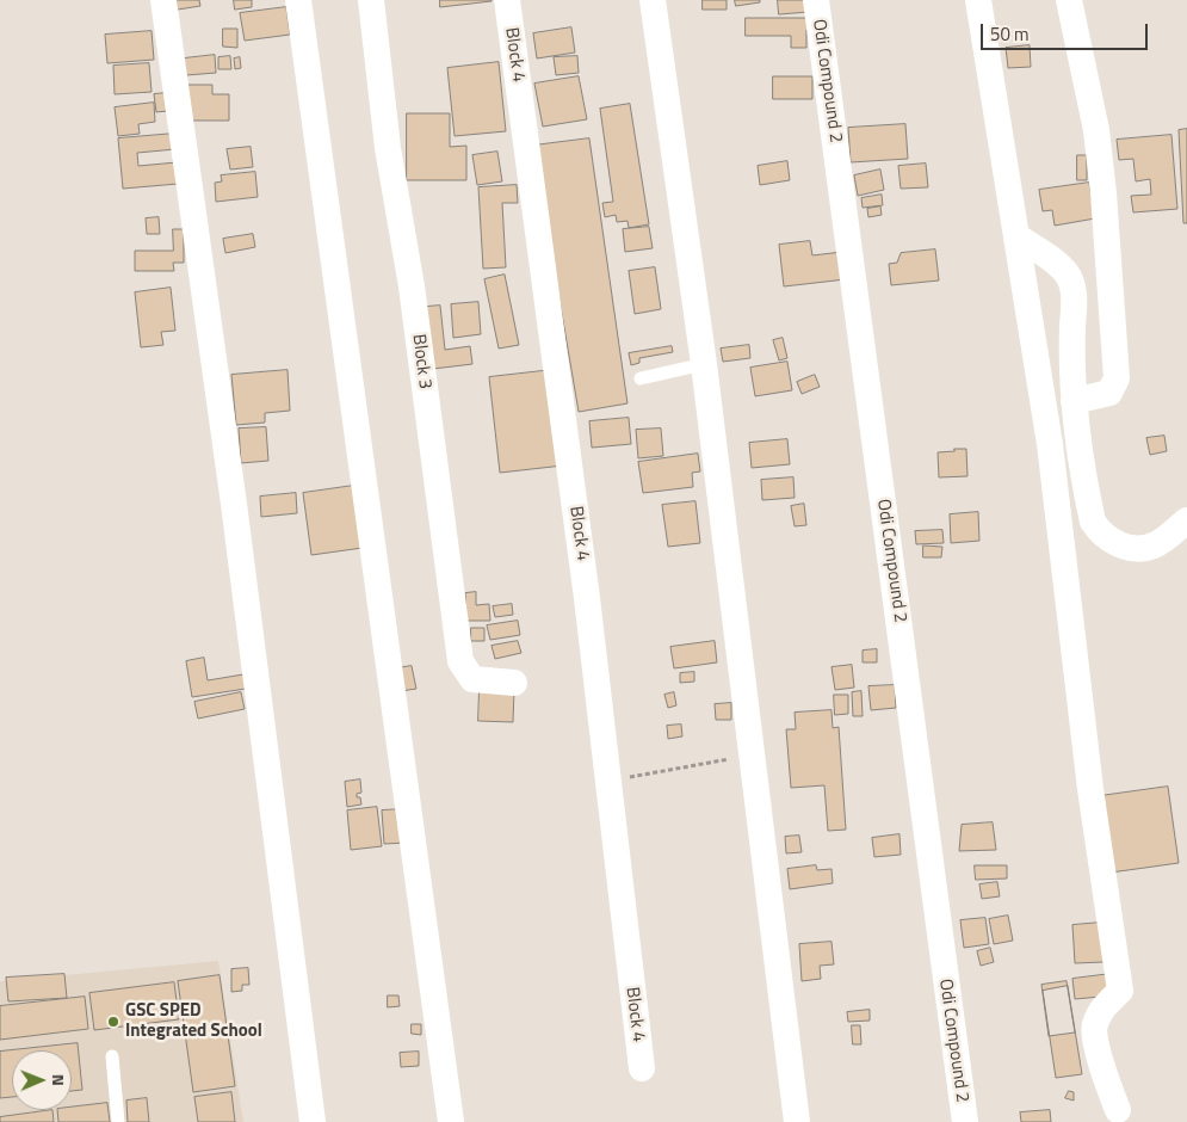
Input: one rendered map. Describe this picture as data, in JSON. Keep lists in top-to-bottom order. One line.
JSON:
{"streets":{"street":["Block 4","Odi Compound 2","Block 3"]},"places":["GSC SPED Integrated School"],"scale_bar":"50 m","north":"right"}
